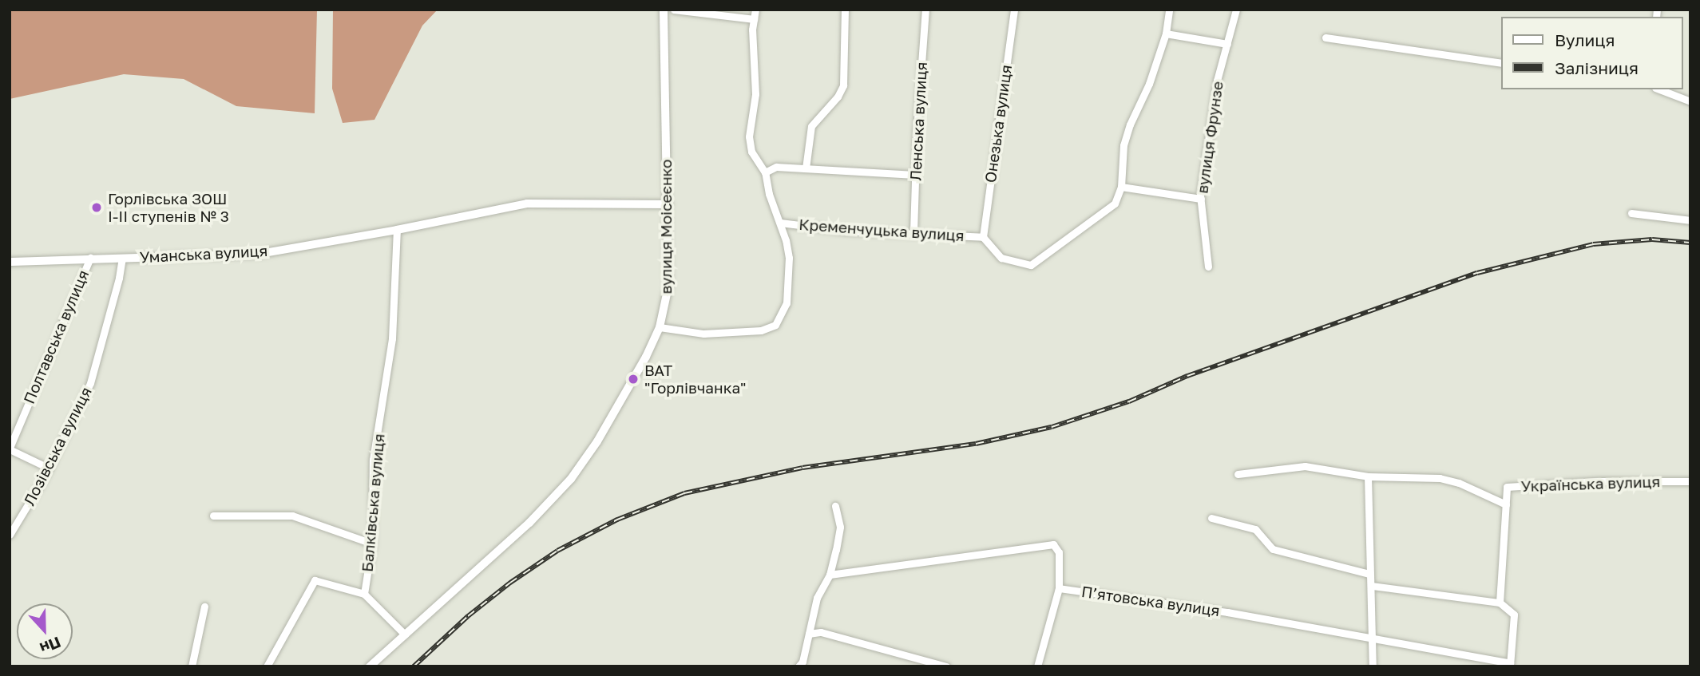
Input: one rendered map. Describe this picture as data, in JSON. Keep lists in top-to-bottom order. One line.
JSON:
{"streets":{"street":["Ленська вулиця","Онезька вулиця","вулиця Фрунзе","вулиця Моісеєнко","Кременчуцька вулиця","Уманська вулиця","Полтавська вулиця","Лозівська вулиця","Українська вулиця","Балківська вулиця","П’ятовська вулиця"]},"crossings":[["Ленська вулиця","Кременчуцька вулиця"],["Онезька вулиця","Кременчуцька вулиця"],["вулиця Моісеєнко","Уманська вулиця"],["Уманська вулиця","Полтавська вулиця"],["Уманська вулиця","Лозівська вулиця"],["Уманська вулиця","Балківська вулиця"]],"places":["Горлівська ЗОШ І-ІІ ступенів № 3","ВАТ \"Горлівчанка\""],"legend":["Вулиця","Залізниця"],"north":"bottom"}
